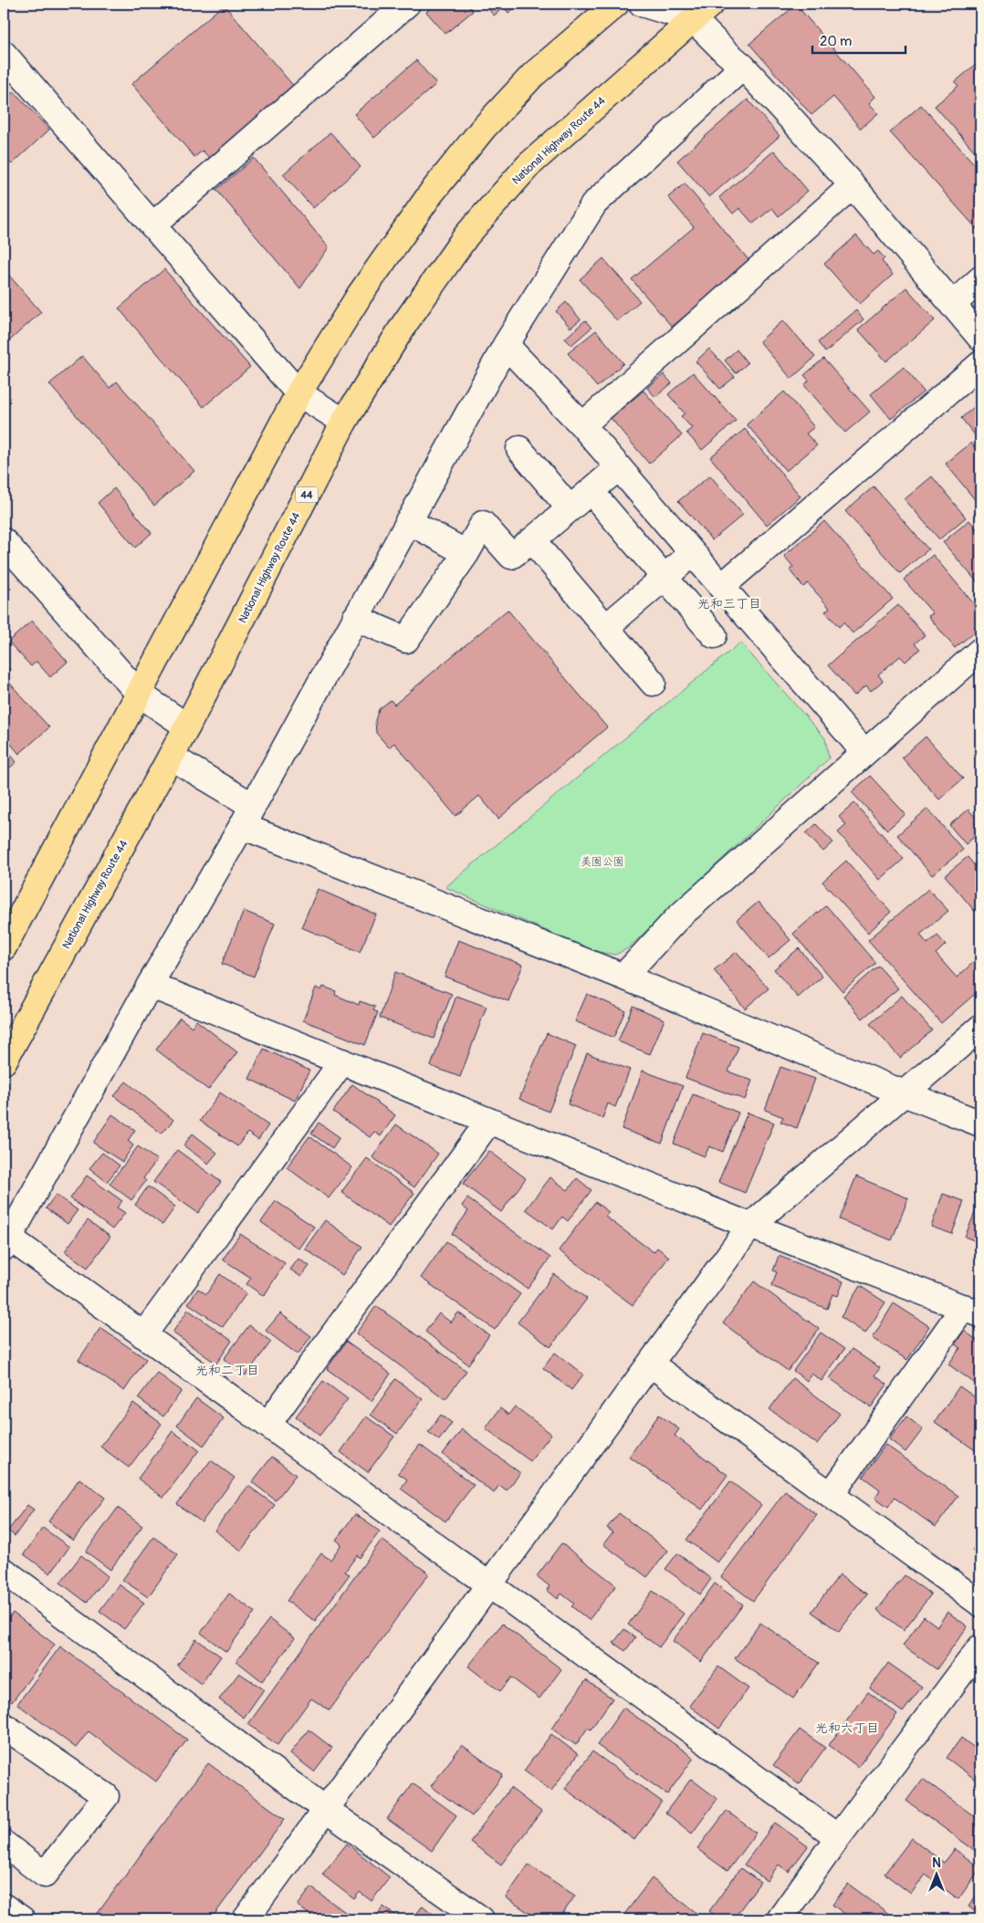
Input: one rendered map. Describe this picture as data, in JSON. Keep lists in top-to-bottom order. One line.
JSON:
{"streets":{"highway":["National Highway Route 44","44"]},"districts":["光和三丁目","光和二丁目","光和六丁目"],"parks":["美園公園"],"scale_bar":"20 m","north":"top"}
